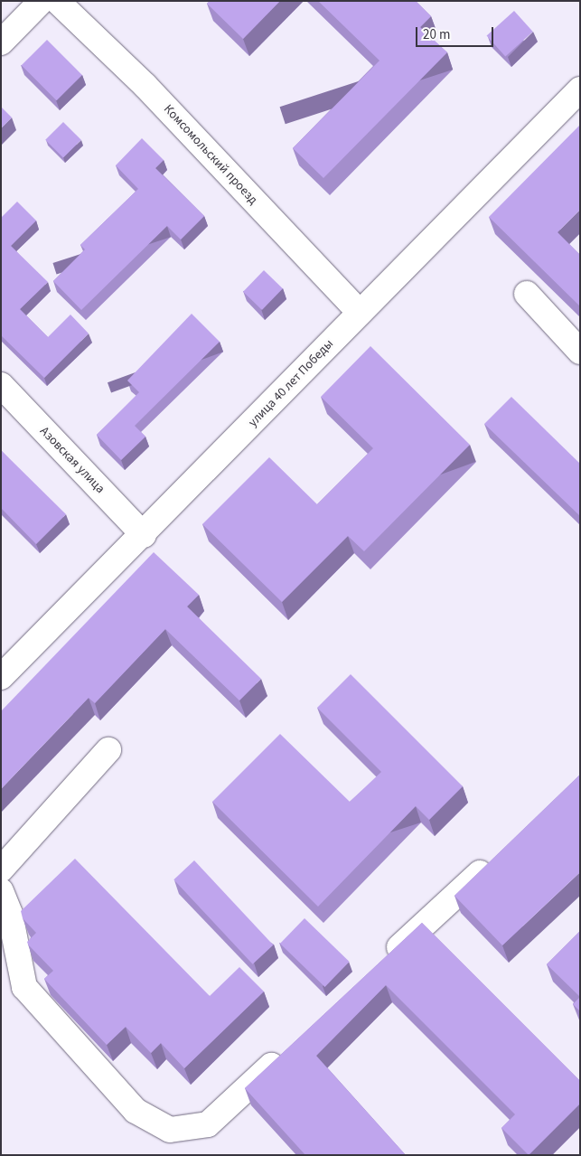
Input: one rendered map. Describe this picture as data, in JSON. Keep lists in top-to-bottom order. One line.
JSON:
{"streets":{"street":["Комсомольский проезд","улица 40 лет Победы","Азовская улица"]},"crossings":[["Комсомольский проезд","улица 40 лет Победы"],["улица 40 лет Победы","Азовская улица"]],"scale_bar":"20 m"}
